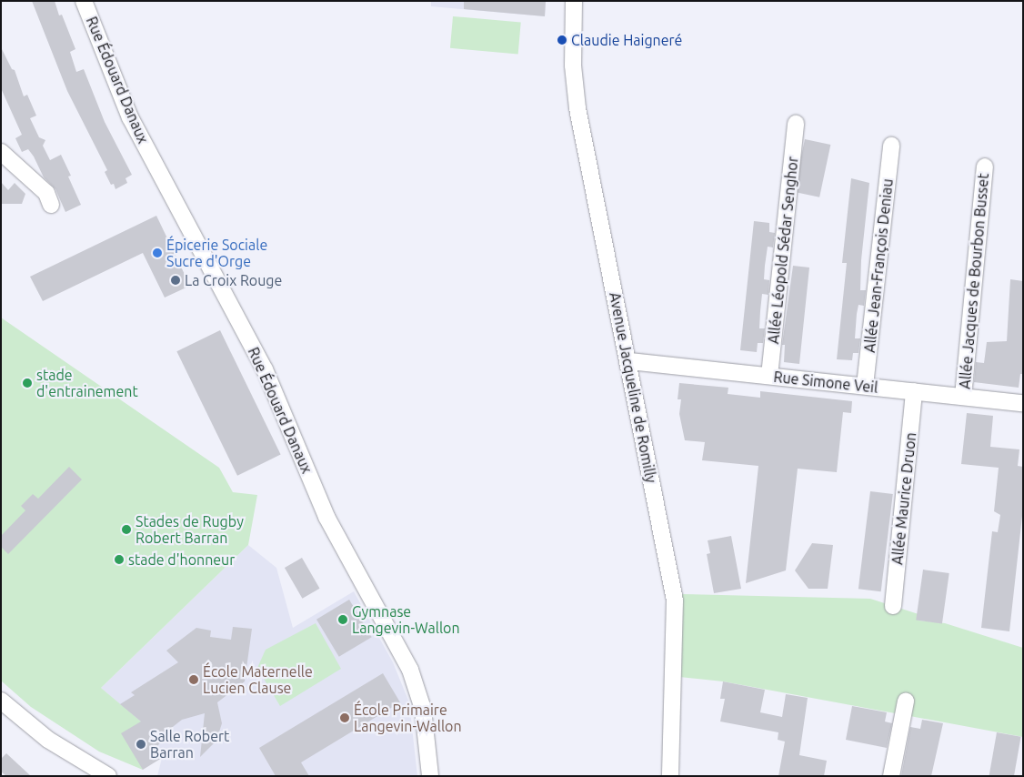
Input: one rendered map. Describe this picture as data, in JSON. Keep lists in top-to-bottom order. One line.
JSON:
{"streets":{"street":["Rue Édouard Danaux","Allée Léopold Sédar Senghor","Allée Jean-François Deniau","Allée Jacques de Bourbon Busset","Rue Simone Veil","Avenue Jacqueline de Romilly","Allée Maurice Druon"]},"crossings":[["Allée Léopold Sédar Senghor","Rue Simone Veil"],["Allée Jean-François Deniau","Rue Simone Veil"],["Allée Jacques de Bourbon Busset","Rue Simone Veil"],["Rue Simone Veil","Avenue Jacqueline de Romilly"],["Rue Simone Veil","Allée Maurice Druon"]],"places":["Claudie Haigneré","Épicerie Sociale Sucre d'Orge","La Croix Rouge","stade d'entrainement","Stades de Rugby Robert Barran","stade d'honneur","Gymnase Langevin-Wallon","École Maternelle Lucien Clause","École Primaire Langevin-Wallon","Salle Robert Barran"]}
